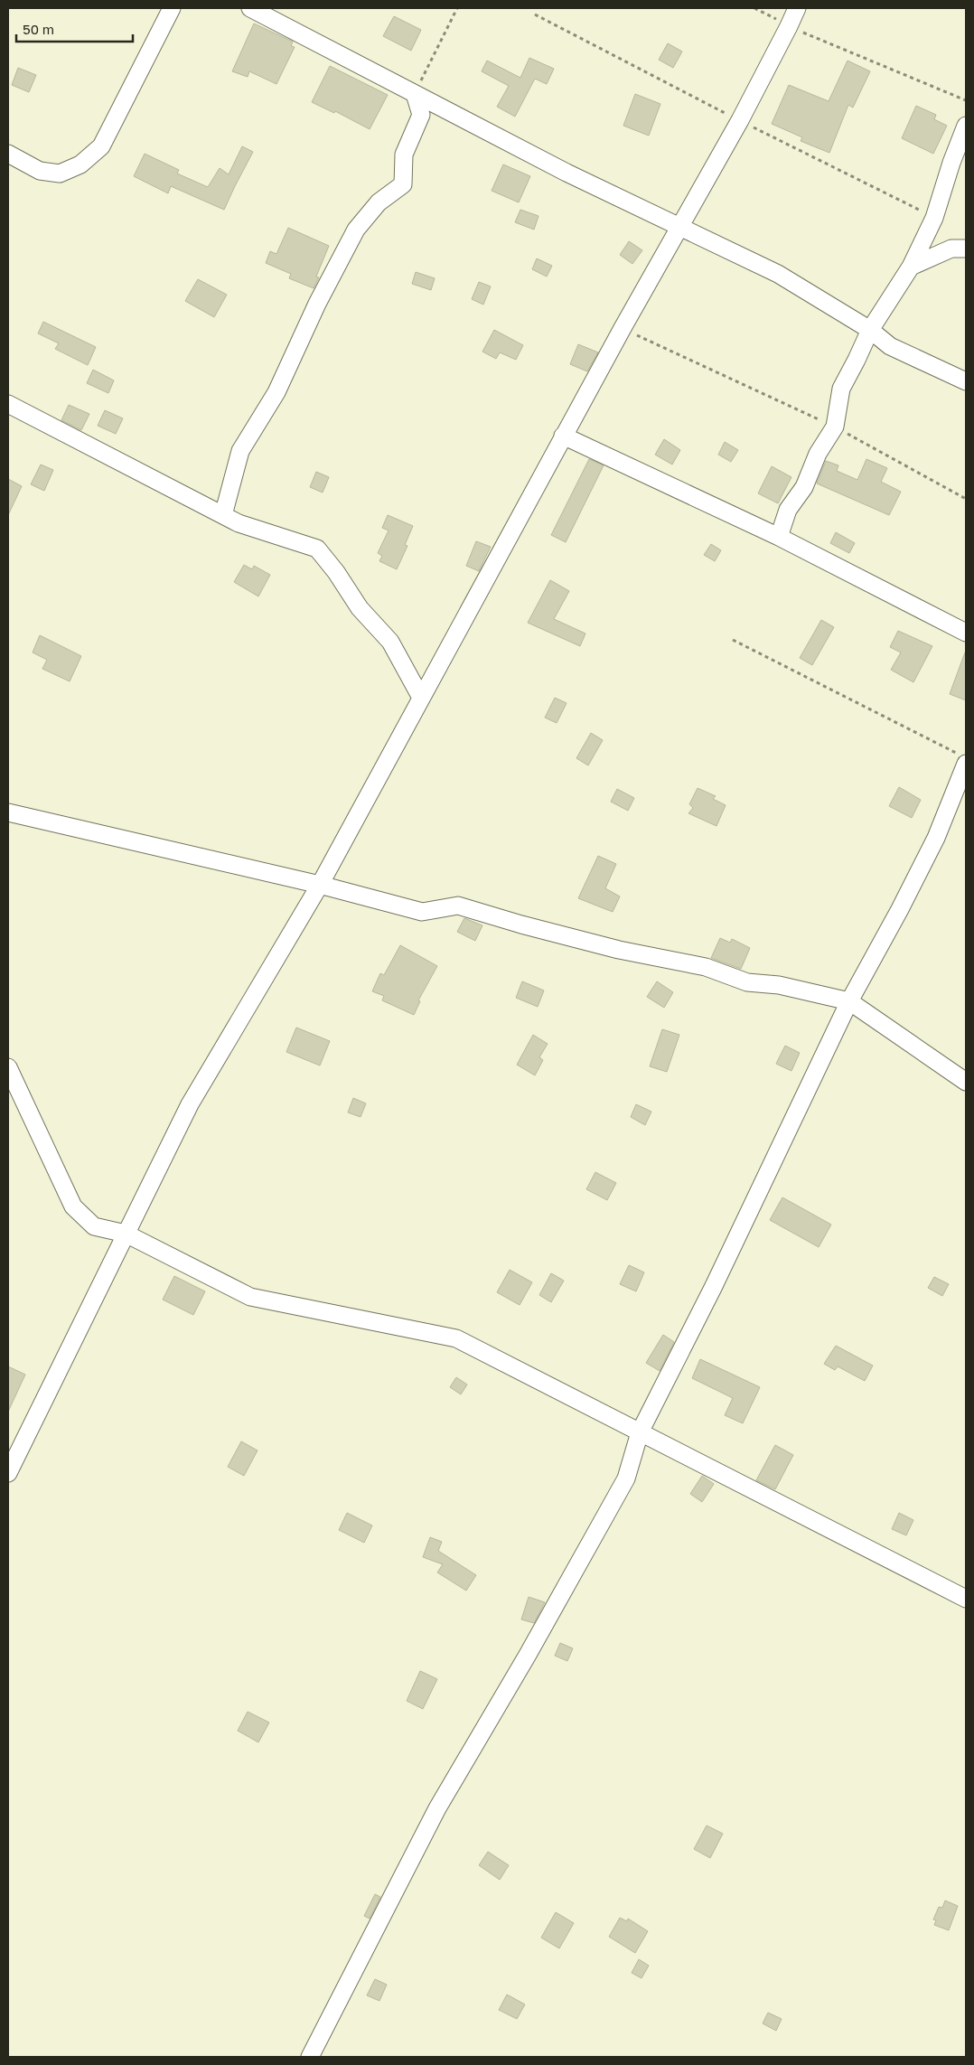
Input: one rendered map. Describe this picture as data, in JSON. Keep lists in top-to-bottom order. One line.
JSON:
{"scale_bar":"50 m"}
